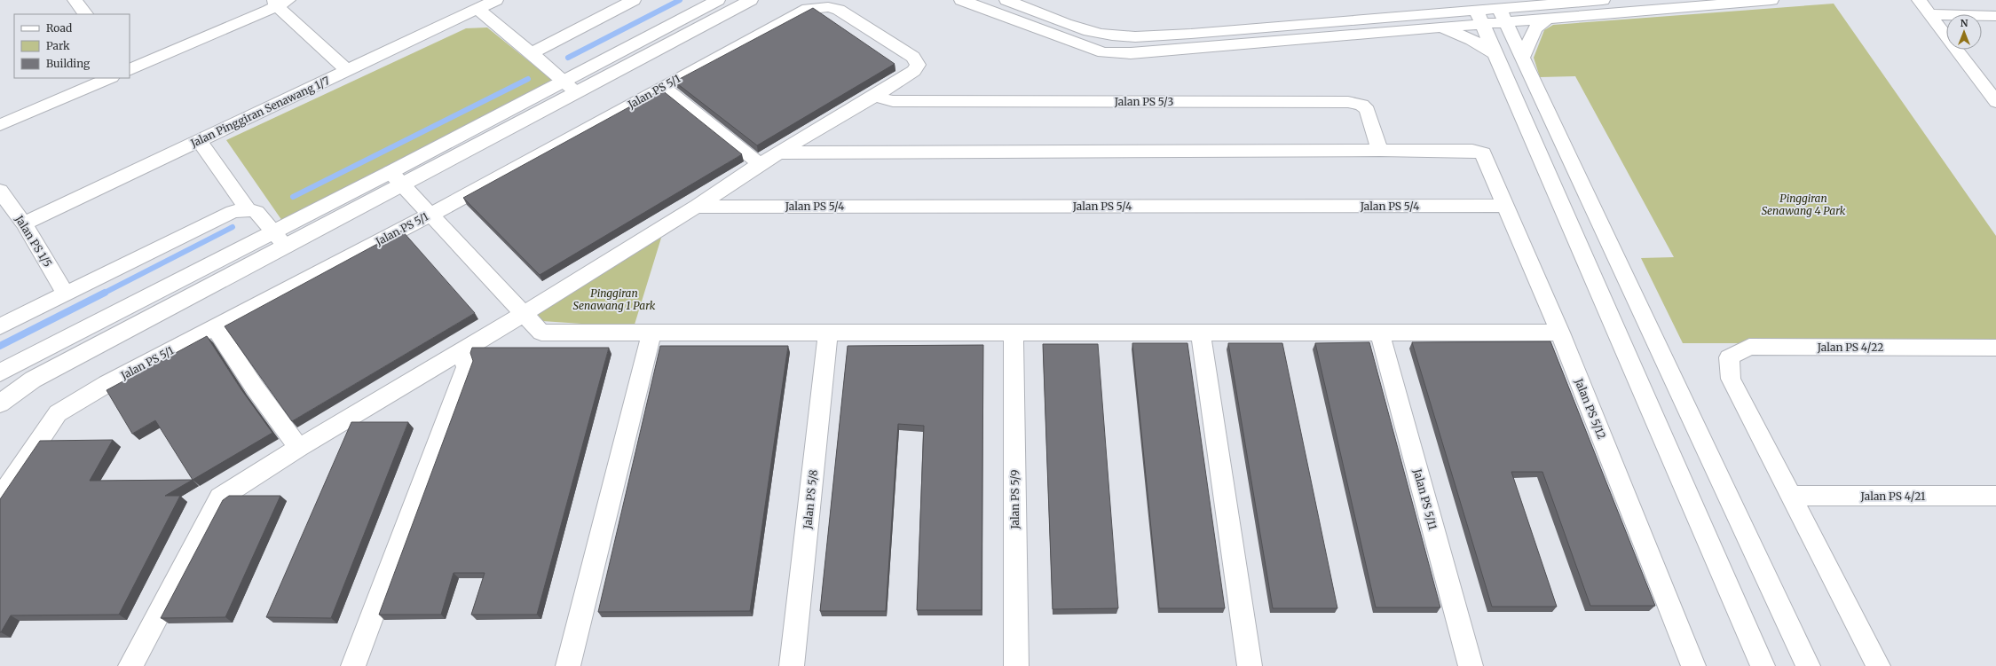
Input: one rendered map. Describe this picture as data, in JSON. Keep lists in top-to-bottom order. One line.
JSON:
{"streets":{"street":["Jalan PS 5/1","Jalan PS 5/3","Jalan Pinggiran Senawang 1/7","Jalan PS 5/4","Jalan PS 1/5","Jalan PS 4/22","Jalan PS 5/12","Jalan PS 4/21","Jalan PS 5/8","Jalan PS 5/9","Jalan PS 5/11"]},"crossings":[["Jalan PS 5/1","Jalan PS 5/3"],["Jalan PS 5/3","Jalan PS 5/12"],["Jalan Pinggiran Senawang 1/7","Jalan PS 1/5"],["Jalan PS 5/4","Jalan PS 5/12"],["Jalan PS 4/22","Jalan PS 4/21"]],"parks":["Pinggiran Senawang 4 Park","Pinggiran Senawang 1 Park"],"legend":["Road","Park","Building"],"north":"top"}
